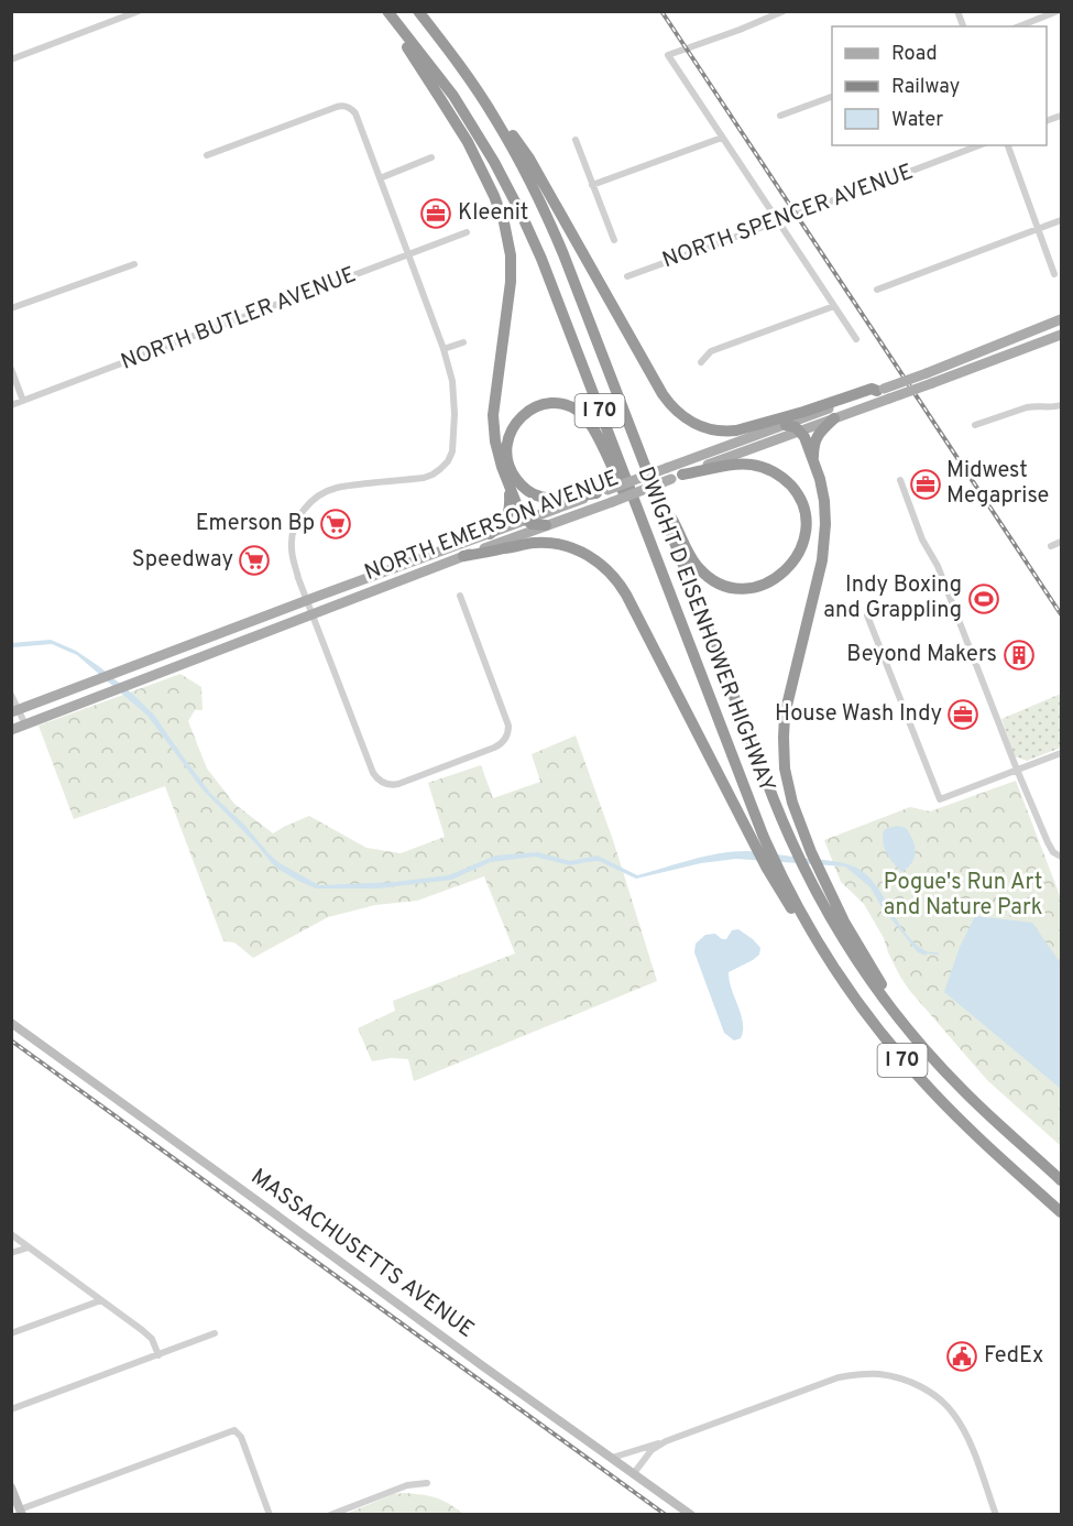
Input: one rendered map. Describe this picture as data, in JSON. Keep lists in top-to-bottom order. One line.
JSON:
{"streets":{"highway":["I 70","DWIGHT D EISENHOWER HIGHWAY"],"main road":["NORTH EMERSON AVENUE","MASSACHUSETTS AVENUE"],"street":["NORTH SPENCER AVENUE","NORTH BUTLER AVENUE"]},"crossings":[["I 70","DWIGHT D EISENHOWER HIGHWAY"]],"parks":["Pogue's Run Art and Nature Park"],"places":{"office":["Kleenit","Midwest Megaprise","House Wash Indy"],"supermarket":["Emerson Bp","Speedway"],"sports":["Indy Boxing and Grappling"],"building":["Beyond Makers"],"public building":["FedEx"]},"legend":["Road","Railway","Water"]}
